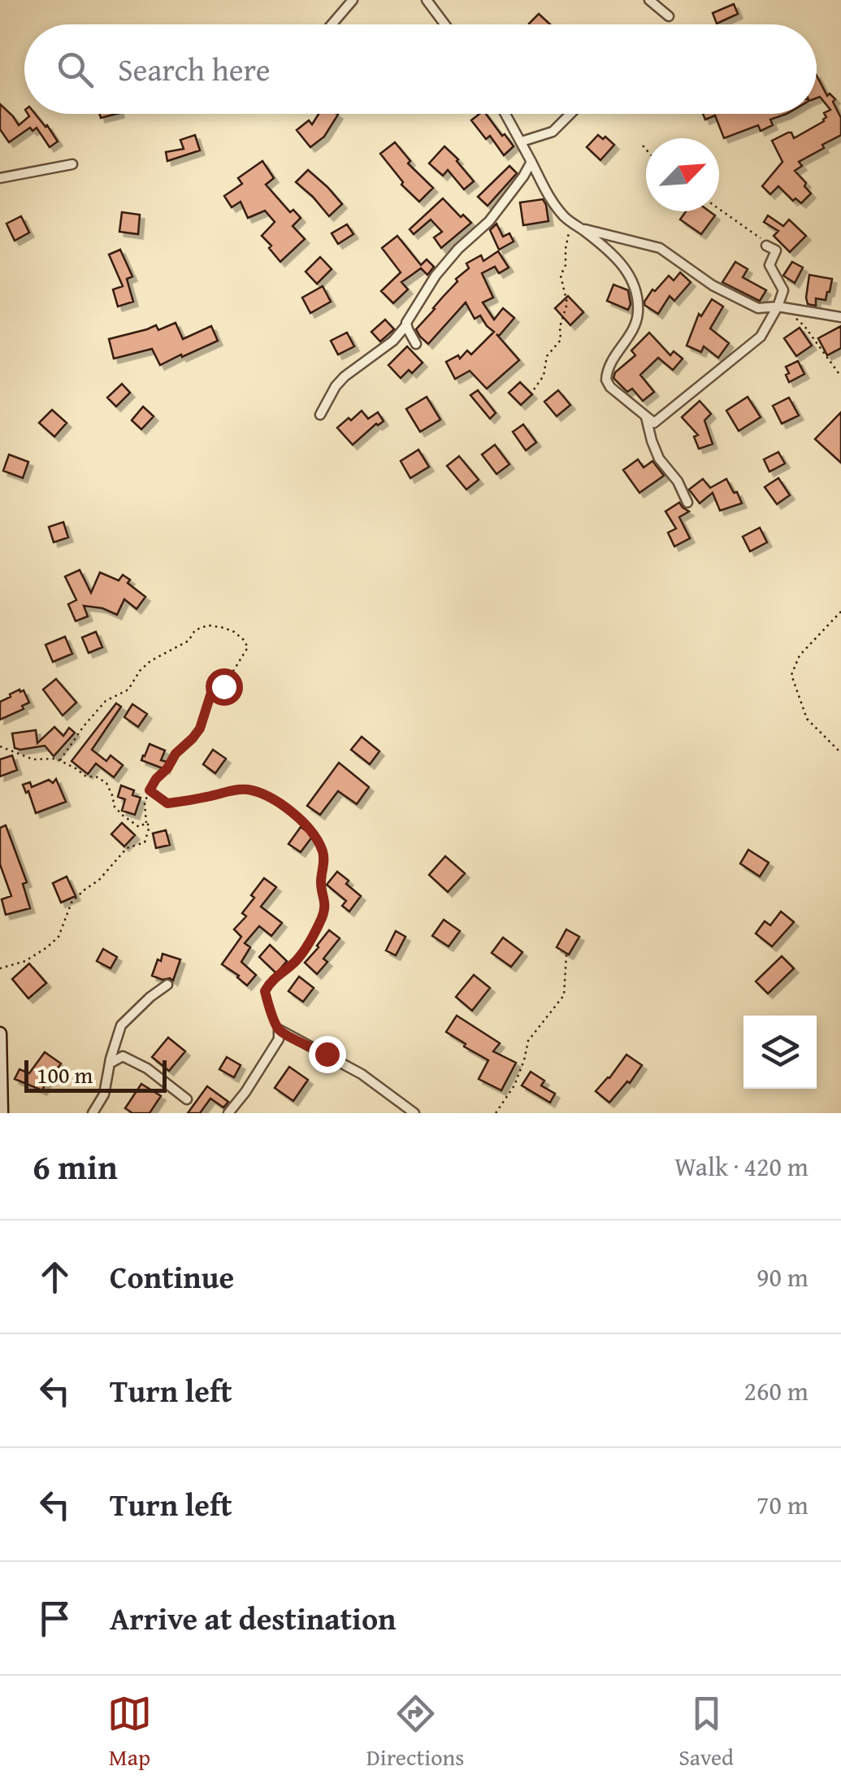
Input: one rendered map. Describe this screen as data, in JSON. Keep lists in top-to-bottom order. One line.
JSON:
{"scale_bar":"100 m","north":"top right","page":{"search":"Search here","scale":"100 m","heading":["6 min","Walk · 420 m"],"list":[["Continue","90 m"],["Turn left","260 m"],["Turn left","70 m"],"Arrive at destination"],"nav":["Map","Directions","Saved"]}}
